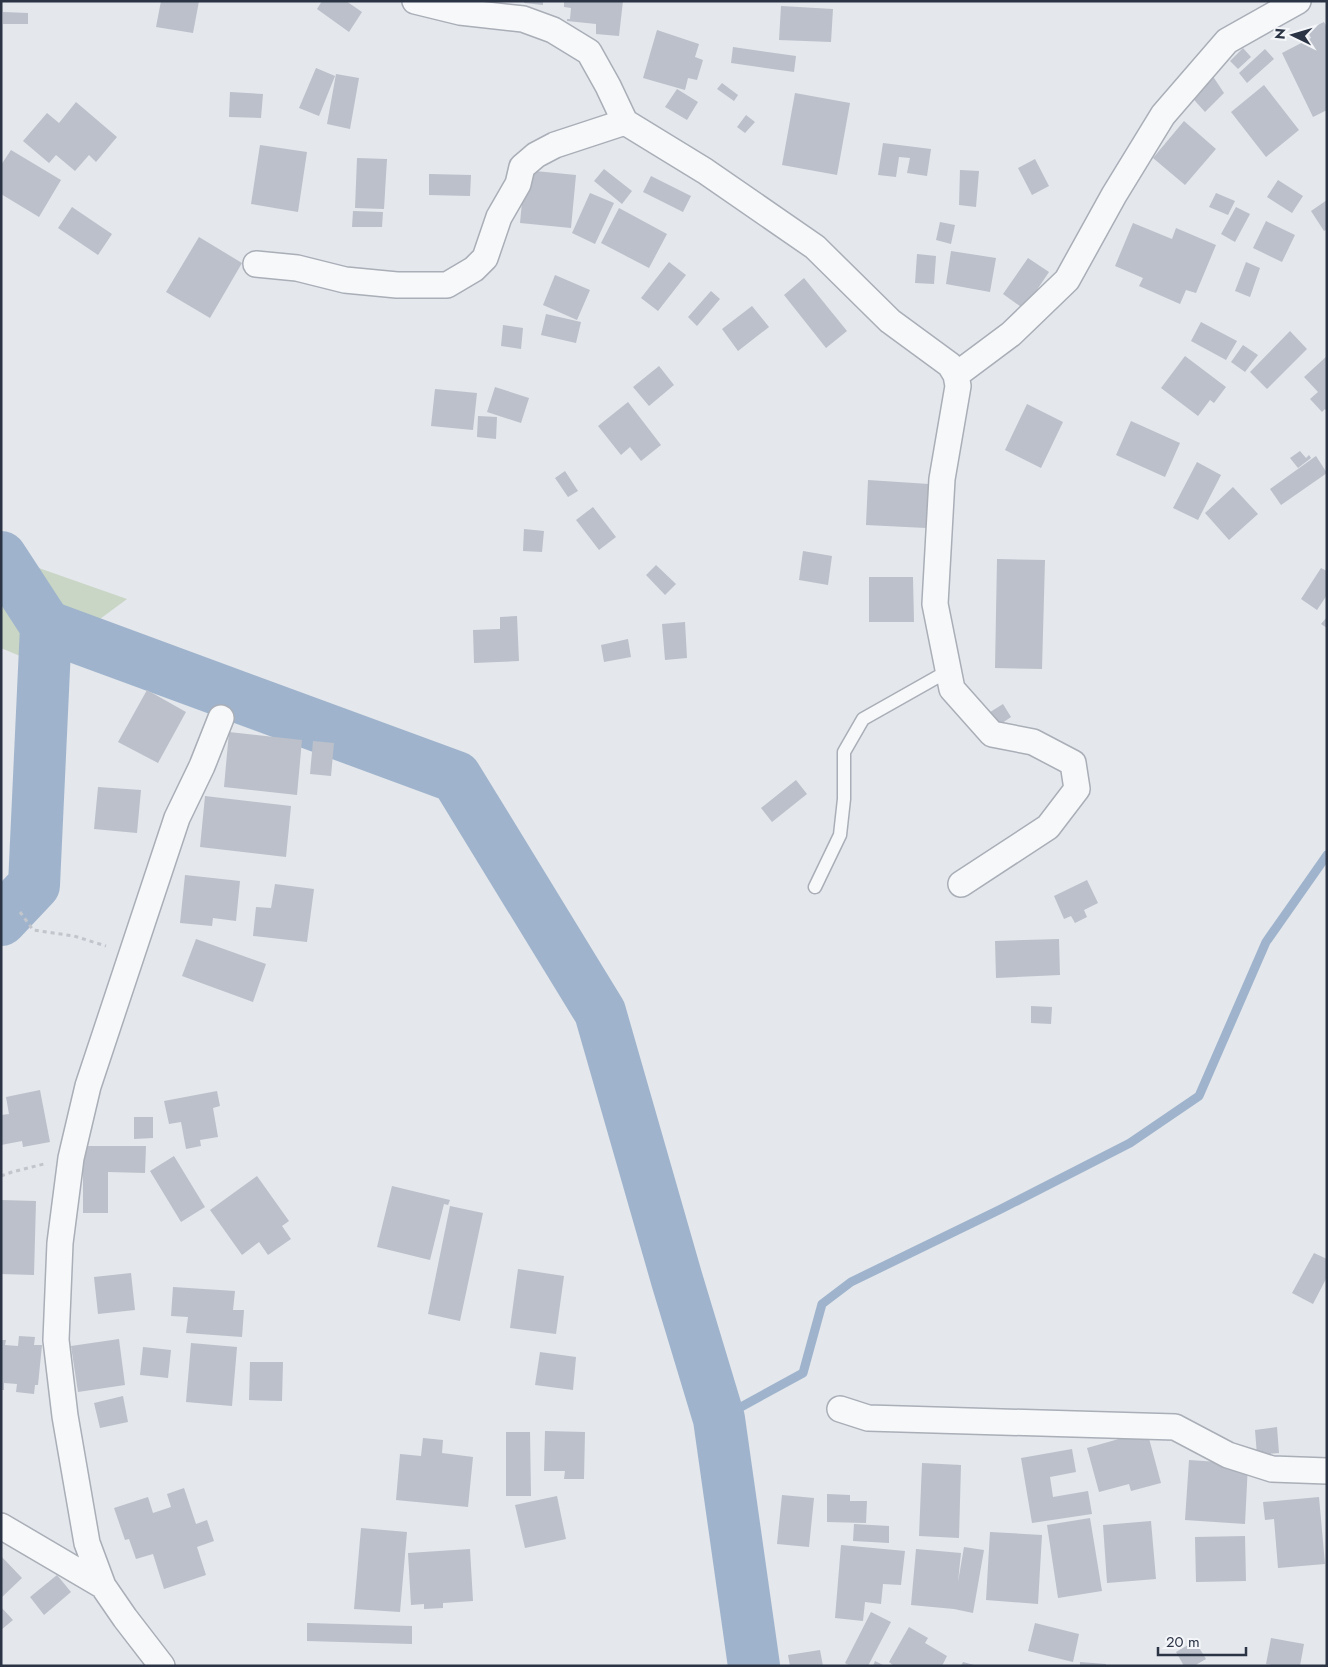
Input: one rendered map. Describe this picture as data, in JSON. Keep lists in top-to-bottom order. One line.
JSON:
{"scale_bar":"20 m","north":"left"}
